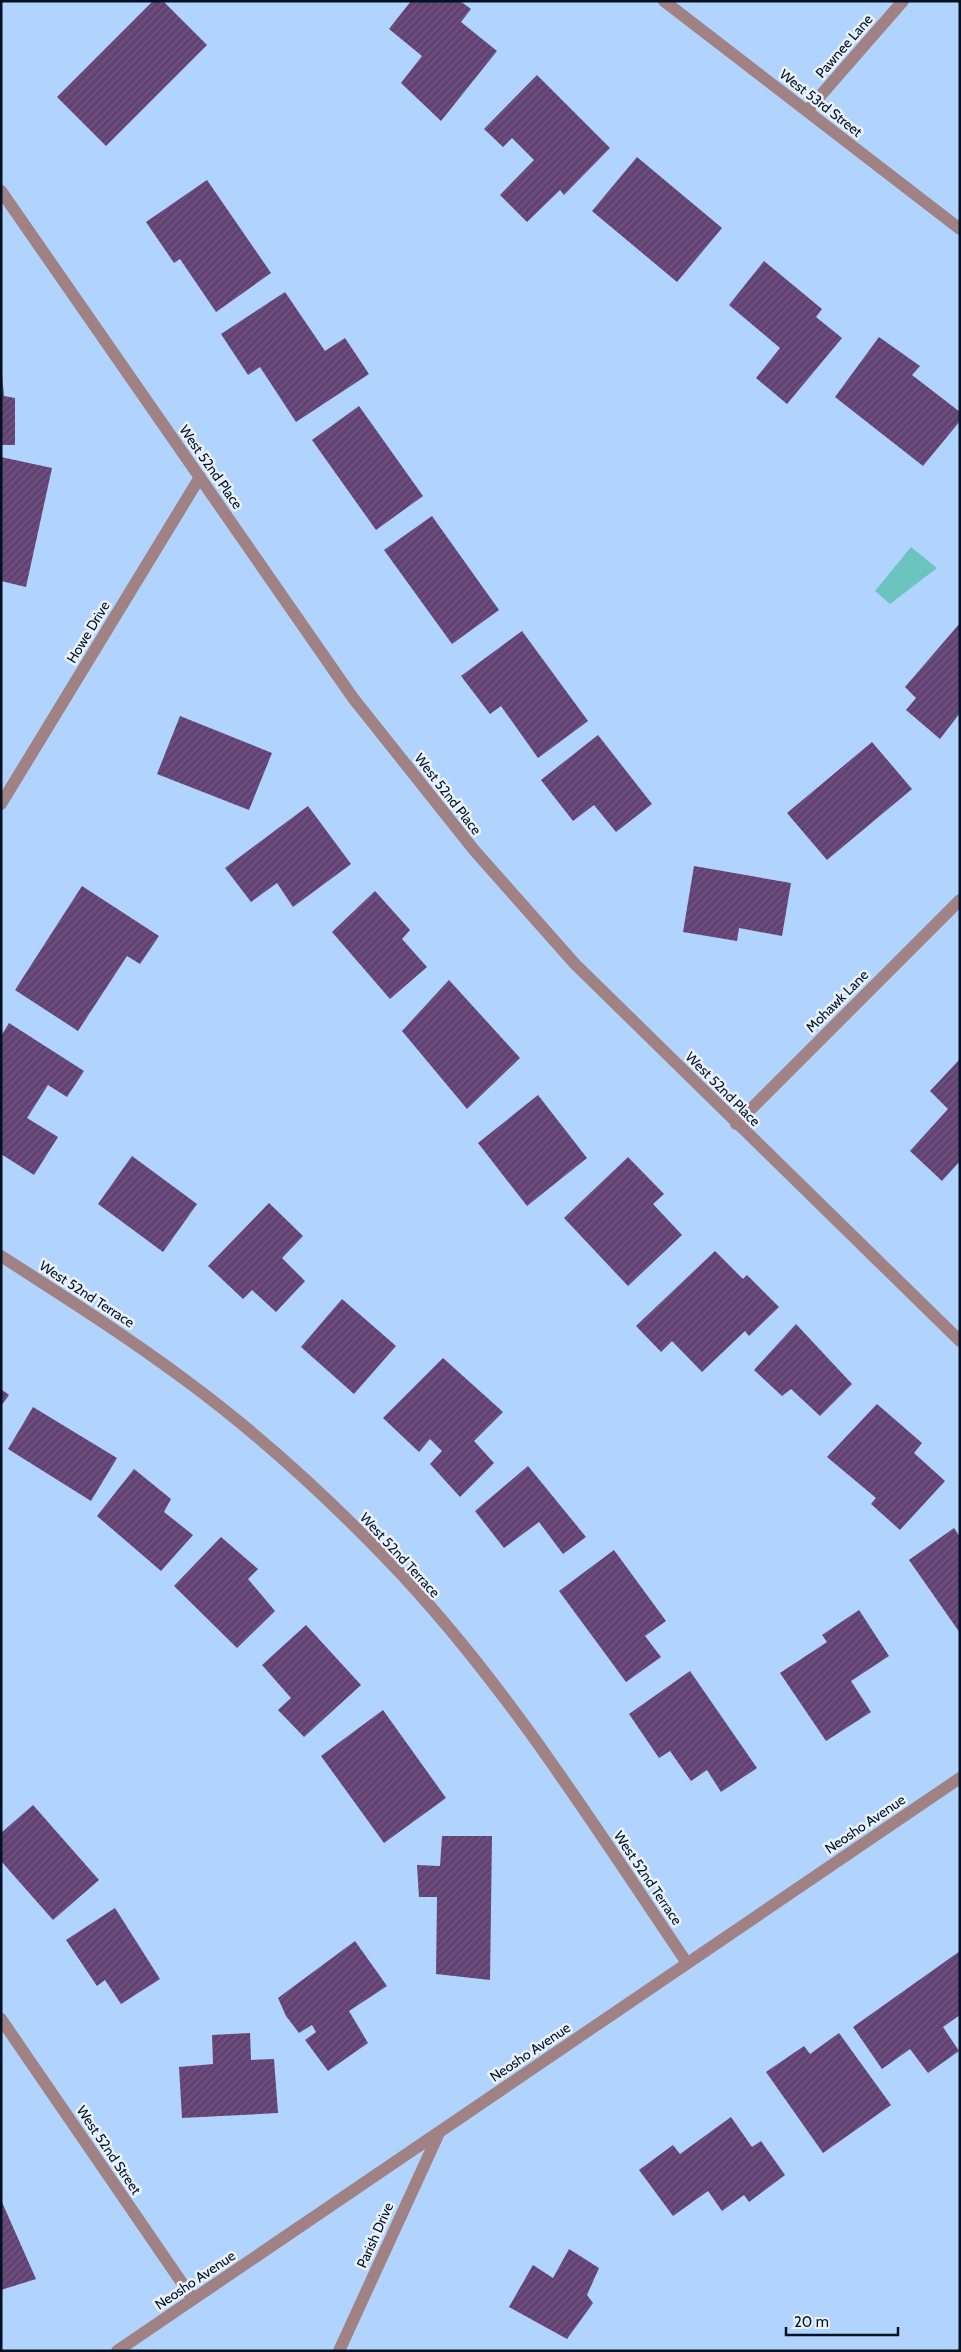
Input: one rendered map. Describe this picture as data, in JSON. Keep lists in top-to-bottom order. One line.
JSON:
{"streets":{"street":["Pawnee Lane","West 53rd Street","West 52nd Place","Howe Drive","Mohawk Lane","West 52nd Terrace","Neosho Avenue","West 52nd Street","Parish Drive"]},"crossings":[["Pawnee Lane","West 53rd Street"],["West 52nd Place","Howe Drive"],["West 52nd Place","Mohawk Lane"],["West 52nd Terrace","Neosho Avenue"],["Neosho Avenue","West 52nd Street"],["Neosho Avenue","Parish Drive"]],"scale_bar":"20 m"}
